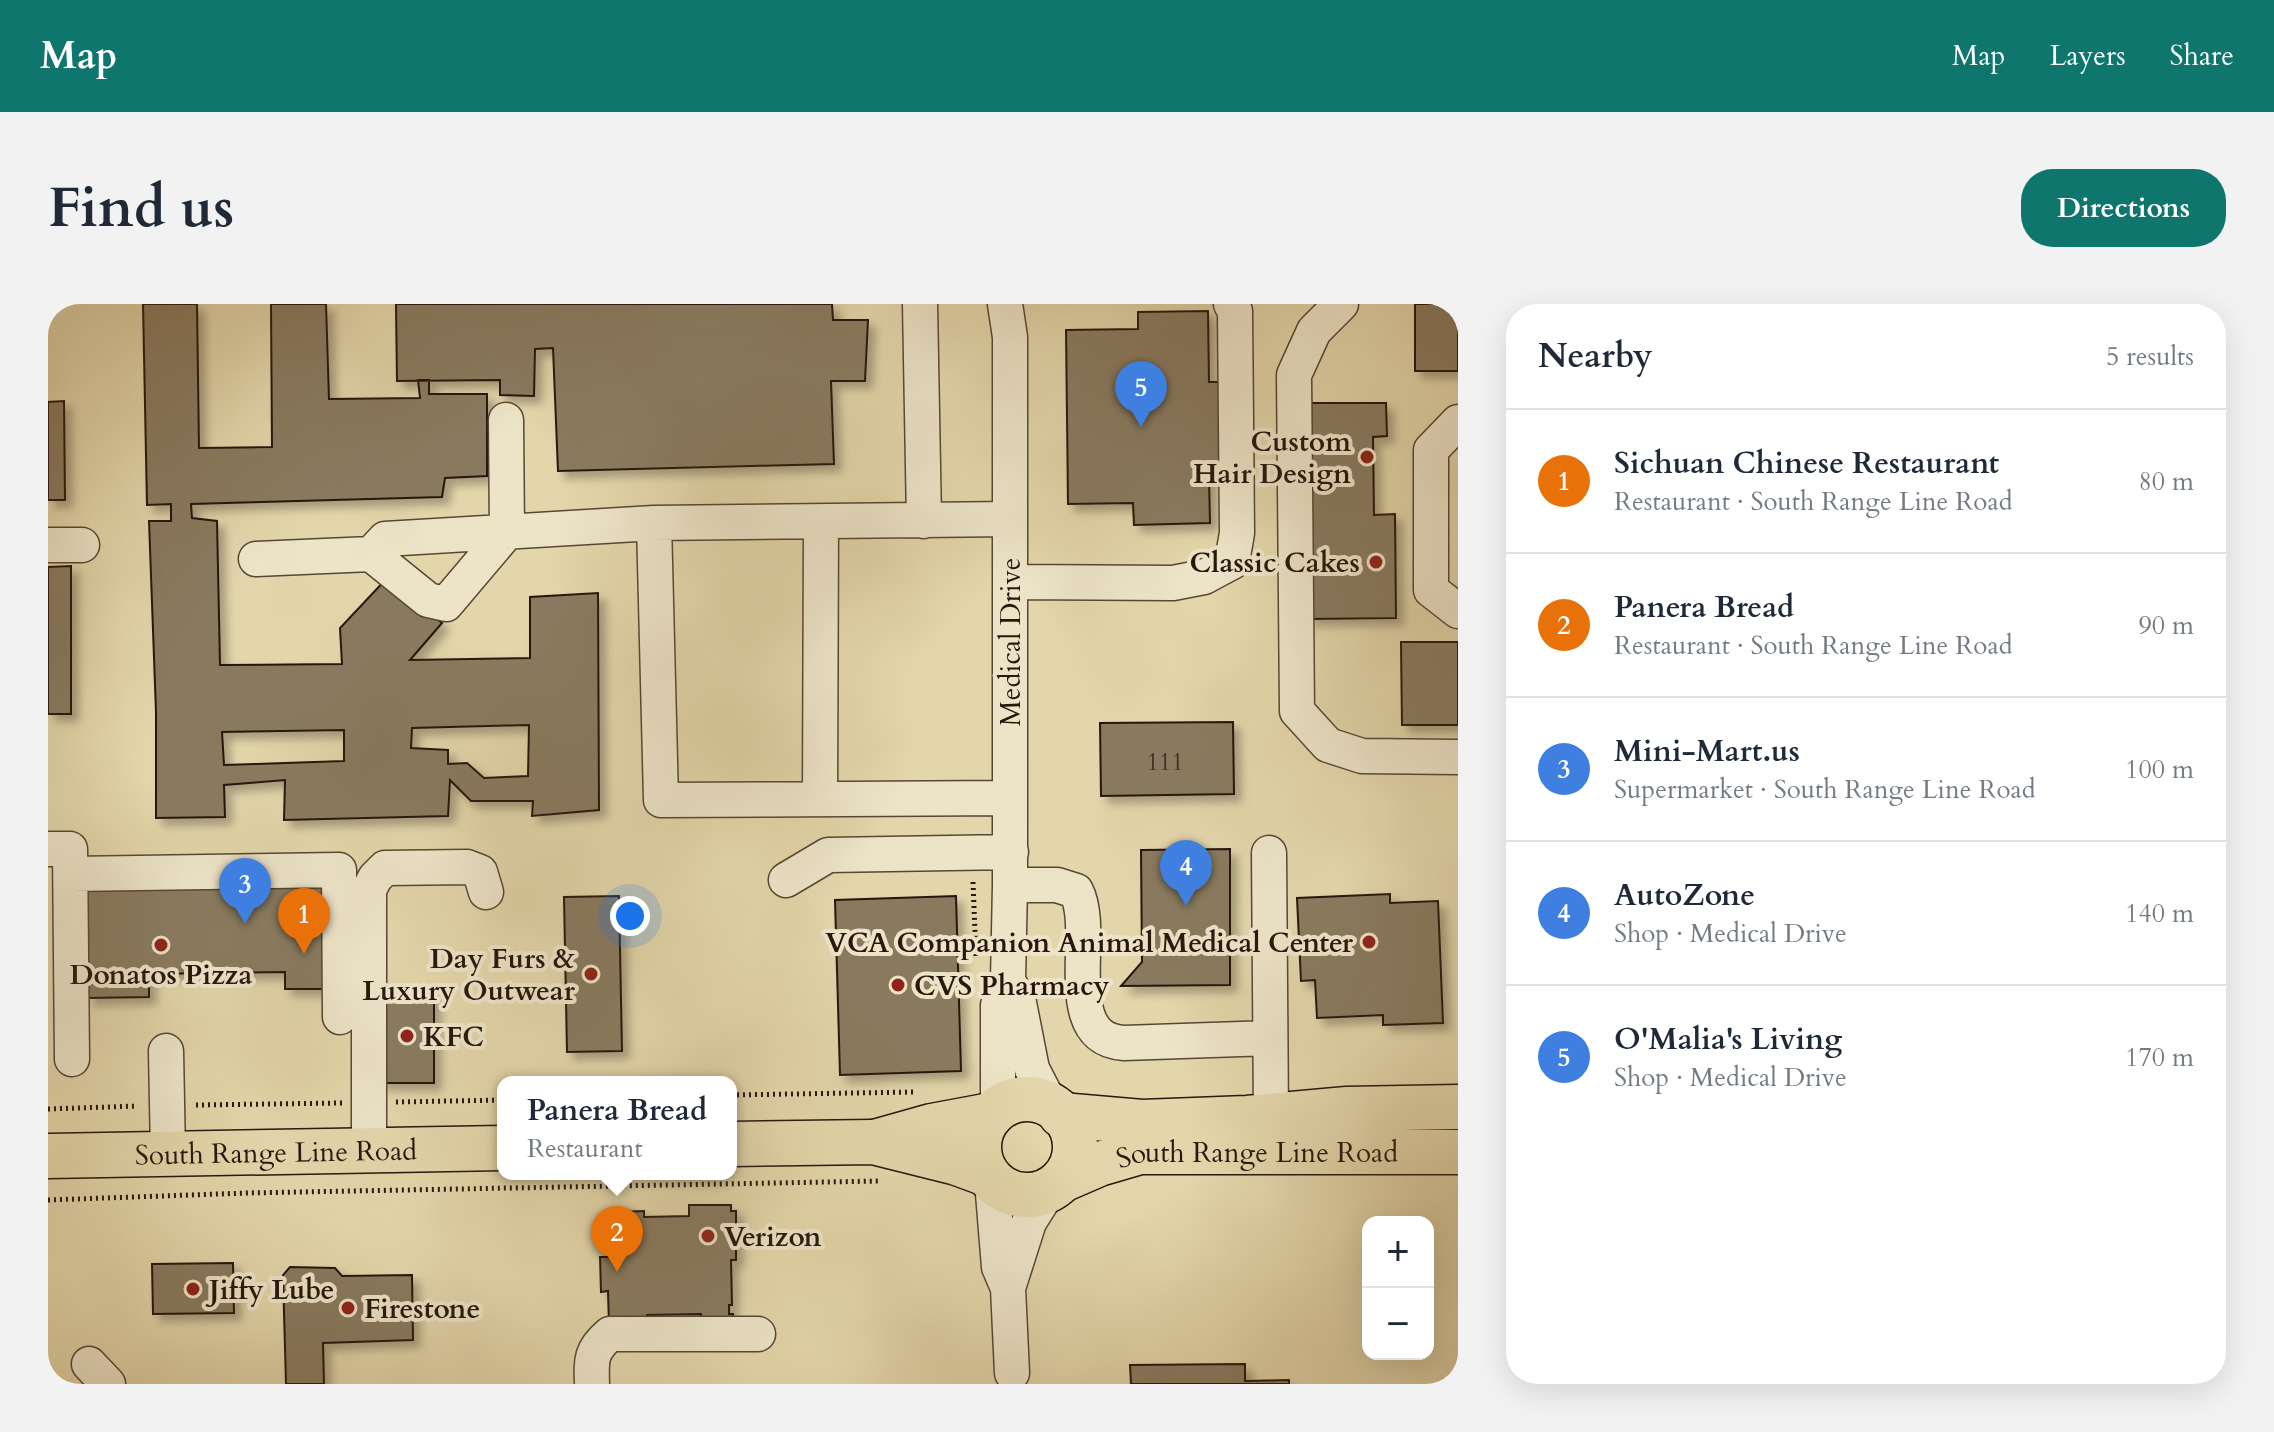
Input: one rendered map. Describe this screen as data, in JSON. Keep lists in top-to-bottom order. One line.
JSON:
{"streets":{"main road":["South Range Line Road"],"street":["Medical Drive"]},"crossings":[["Medical Drive","South Range Line Road"]],"places":["Custom Hair Design","Classic Cakes","VCA Companion Animal Medical Center","Donatos Pizza","Day Furs & Luxury Outwear","CVS Pharmacy","KFC","Verizon","Jiffy Lube","Firestone"],"house_numbers":["111"],"page":{"header":"Map","nav":["Map","Layers","Share"],"buttons":"Directions","title":"Find us","heading":["Nearby","5 results"],"pins":["5","4","3","1","2"],"list":[{"mark":"1","name":"Sichuan Chinese Restaurant","note":"Restaurant · South Range Line Road","value":"80 m"},{"mark":"2","name":"Panera Bread","note":"Restaurant · South Range Line Road","value":"90 m"},{"mark":"3","name":"Mini-Mart.us","note":"Supermarket · South Range Line Road","value":"100 m"},{"mark":"4","name":"AutoZone","note":"Shop · Medical Drive","value":"140 m"},{"mark":"5","name":"O'Malia's Living","note":"Shop · Medical Drive","value":"170 m"}],"popup":["Panera Bread","Restaurant"],"map_buttons":["+","−"]}}
